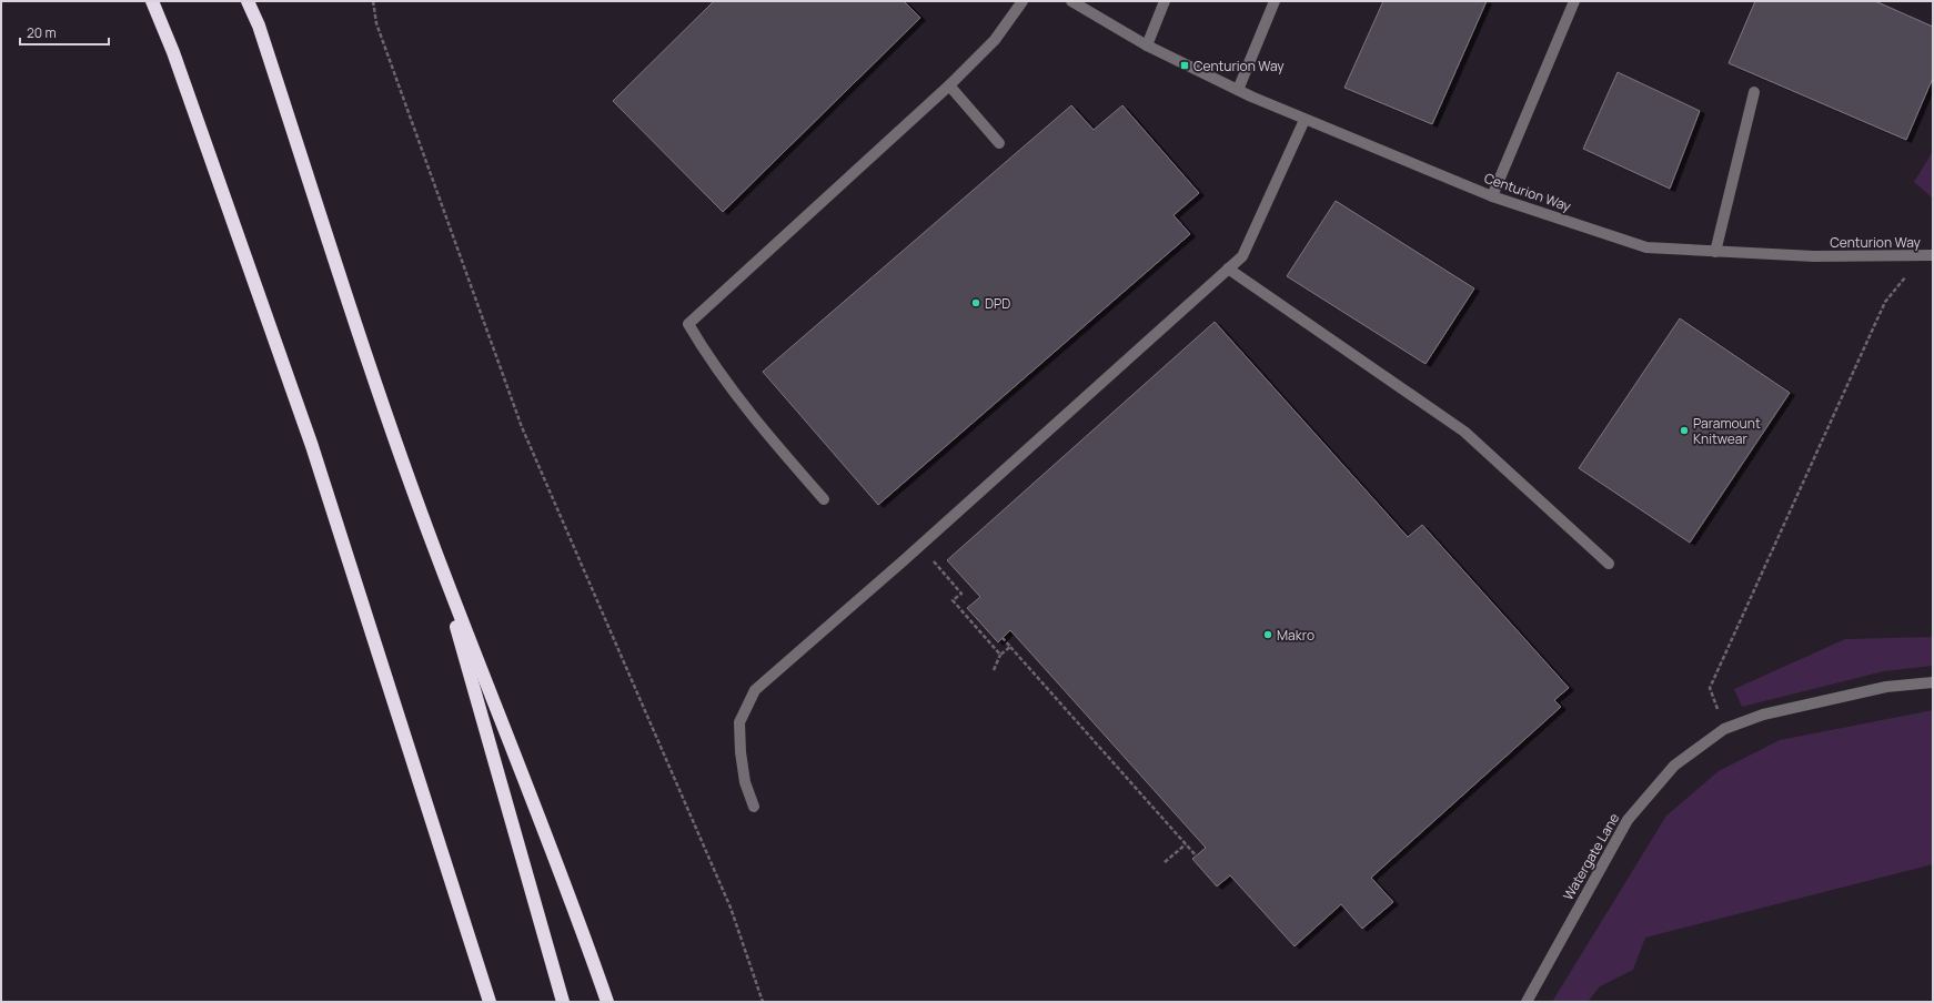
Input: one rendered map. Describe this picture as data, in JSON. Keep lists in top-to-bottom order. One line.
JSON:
{"streets":{"street":["Centurion Way","Watergate Lane"]},"places":{"transit":["Centurion Way"],"other":["DPD","Paramount Knitwear","Makro"]},"scale_bar":"20 m"}
